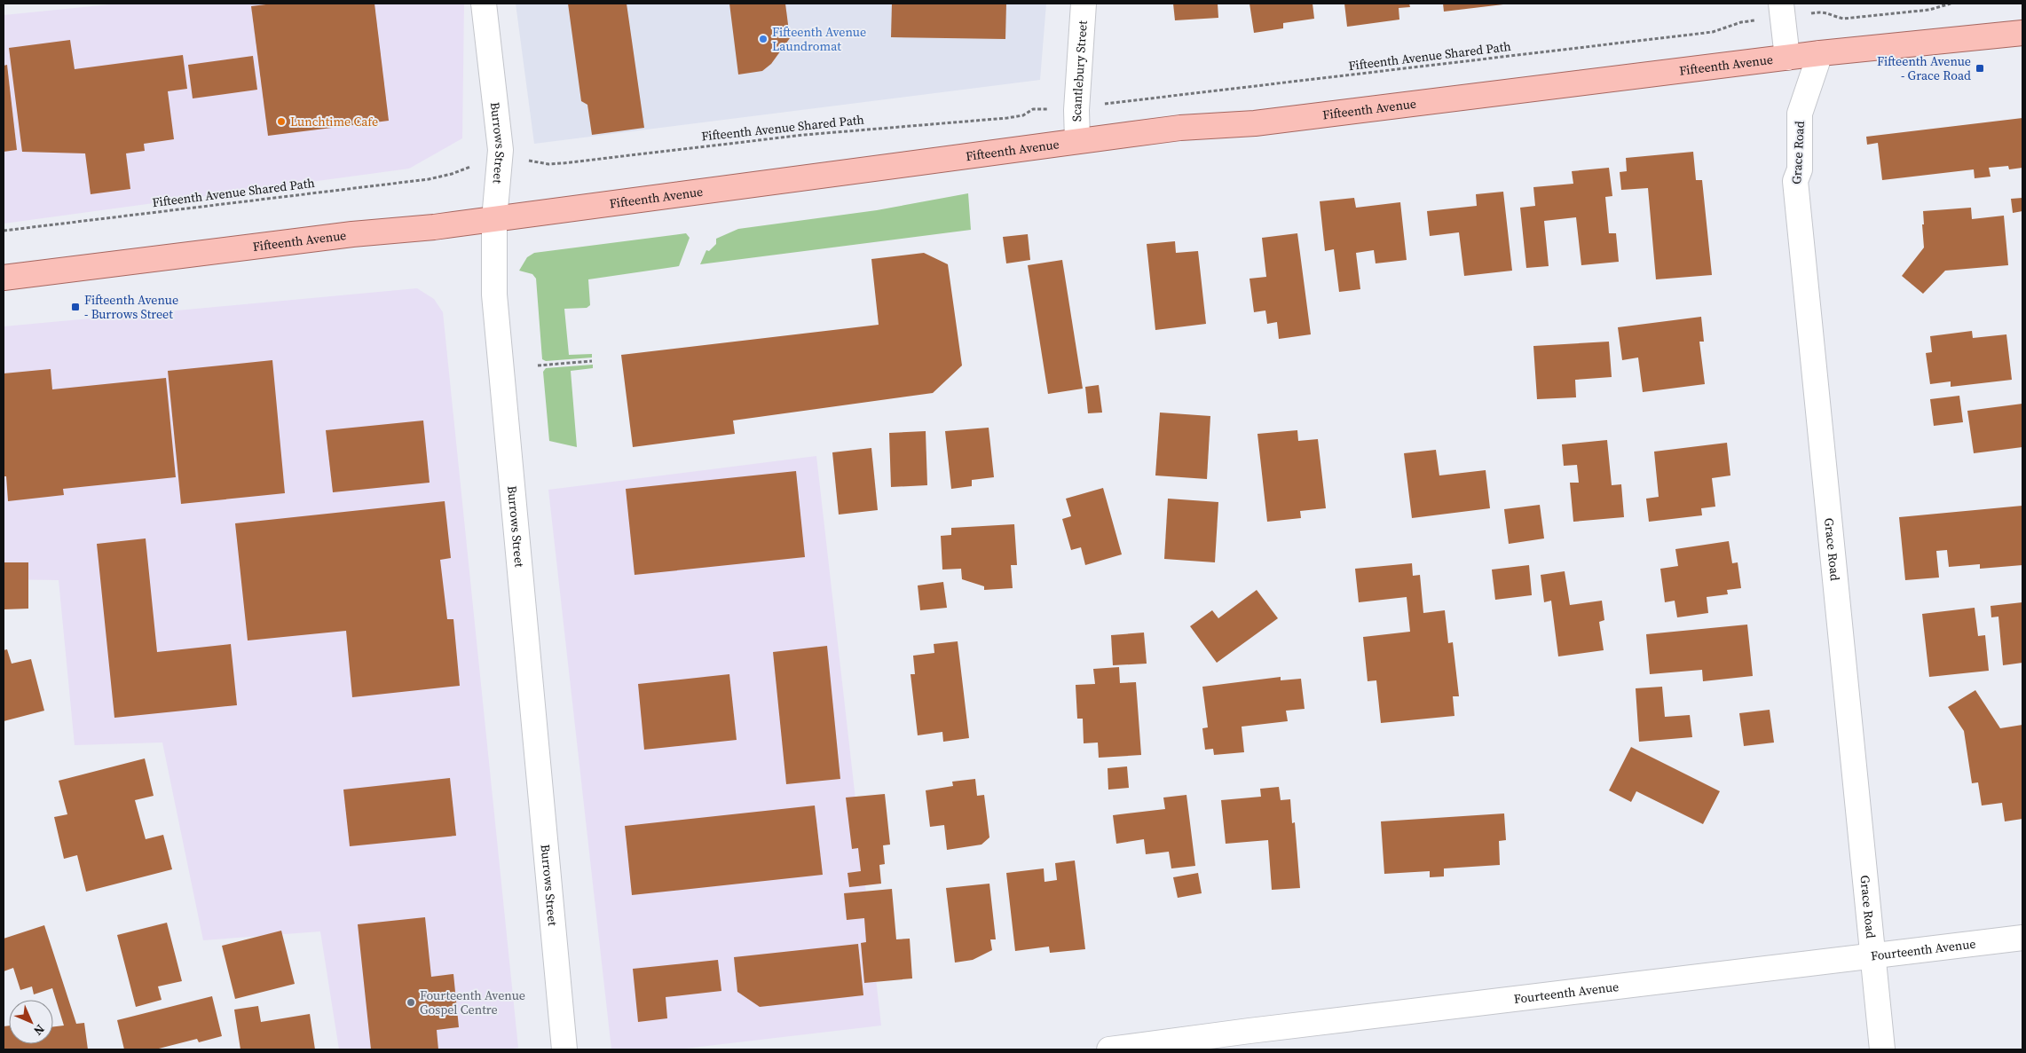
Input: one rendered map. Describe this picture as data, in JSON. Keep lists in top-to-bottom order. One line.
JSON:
{"streets":{"main road":["Fifteenth Avenue"],"street":["Scantlebury Street","Burrows Street","Grace Road","Fourteenth Avenue"],"path":["Fifteenth Avenue Shared Path"]},"crossings":[["Fifteenth Avenue","Scantlebury Street"],["Fifteenth Avenue","Burrows Street"],["Fifteenth Avenue","Grace Road"],["Grace Road","Fourteenth Avenue"]],"places":{"other":["Fifteenth Avenue Laundromat","Lunchtime Cafe","Fourteenth Avenue Gospel Centre"],"transit":["Fifteenth Avenue - Grace Road","Fifteenth Avenue - Burrows Street"]},"north":"bottom right"}
